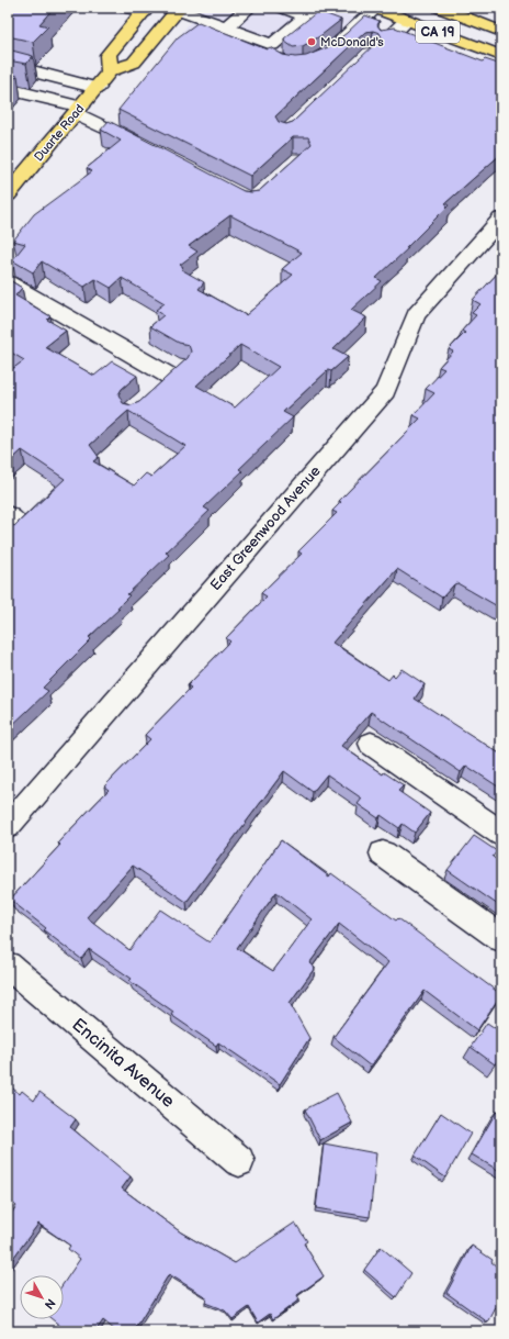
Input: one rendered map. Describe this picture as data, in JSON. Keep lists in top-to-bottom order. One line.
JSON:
{"streets":{"main road":["CA 19","Duarte Road"],"street":["East Greenwood Avenue","Encinita Avenue"]},"places":["McDonald's"],"north":"bottom right"}
